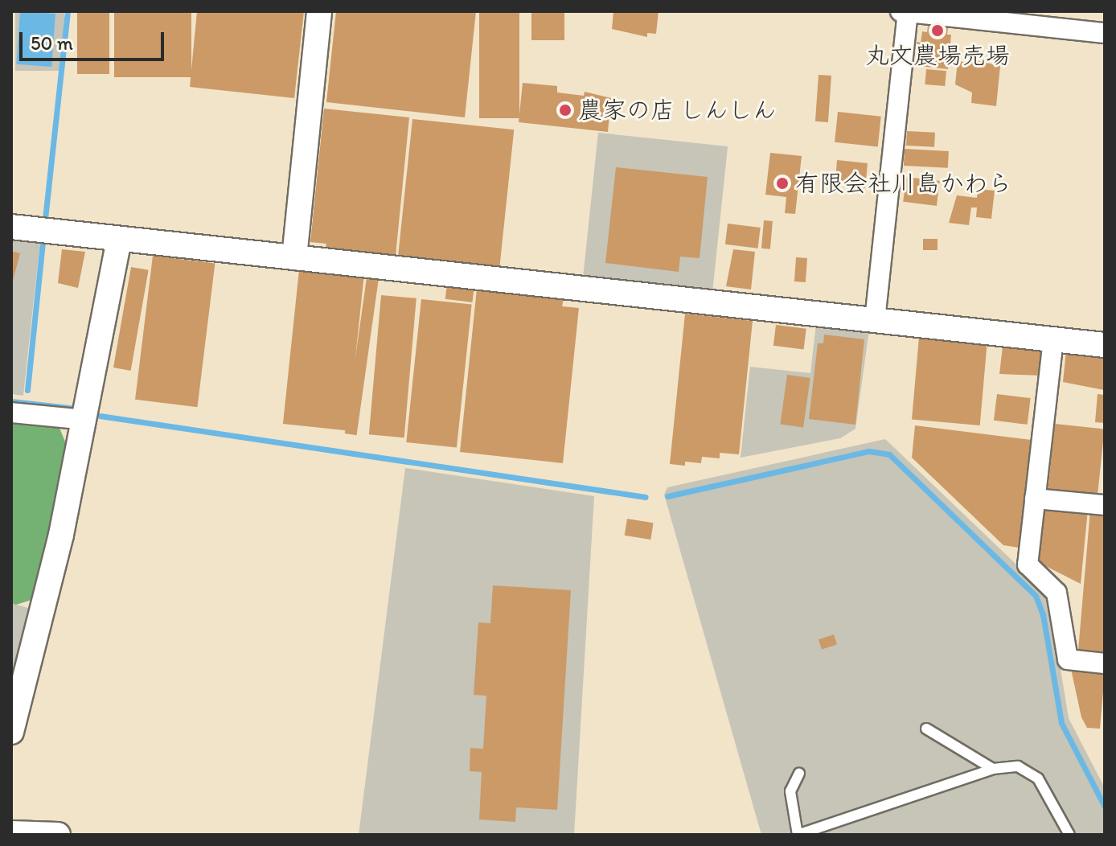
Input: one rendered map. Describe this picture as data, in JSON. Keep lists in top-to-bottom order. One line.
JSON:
{"places":["丸文農場売場","農家の店 しんしん","有限会社川島かわら"],"scale_bar":"50 m"}
